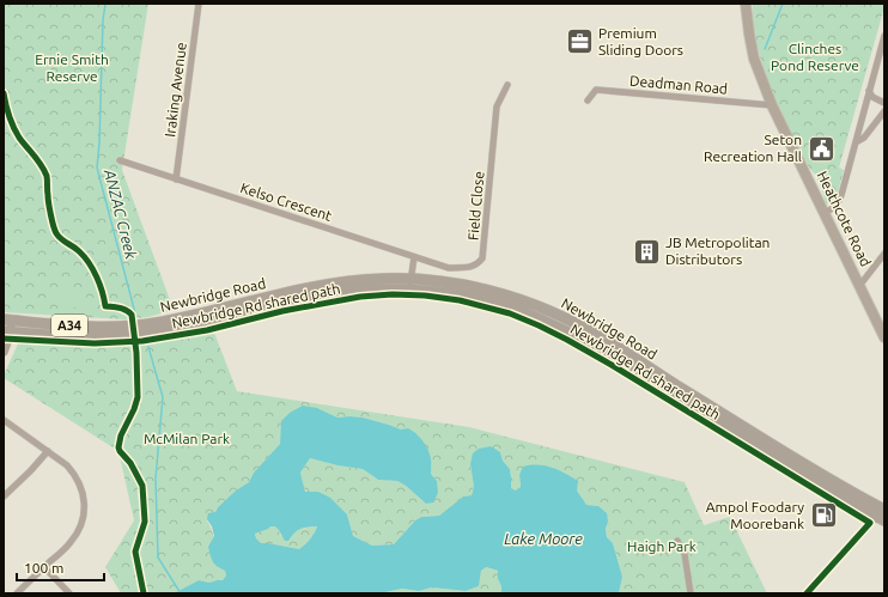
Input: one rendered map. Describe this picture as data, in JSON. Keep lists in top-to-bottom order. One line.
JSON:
{"streets":{"highway":["Newbridge Road","A34"],"main road":["Heathcote Road"],"street":["Deadman Road","Iraking Avenue","Kelso Crescent","Field Close"],"cycle path":["Newbridge Rd shared path"]},"crossings":[["Deadman Road","Heathcote Road"],["Iraking Avenue","Kelso Crescent"],["Kelso Crescent","Field Close"]],"water":["ANZAC Creek","Lake Moore"],"parks":["Clinches Pond Reserve","Ernie Smith Reserve","McMilan Park","Haigh Park"],"places":{"office":["Premium Sliding Doors"],"public building":["Seton Recreation Hall"],"building":["JB Metropolitan Distributors"],"fuel station":["Ampol Foodary Moorebank"]},"scale_bar":"100 m"}
